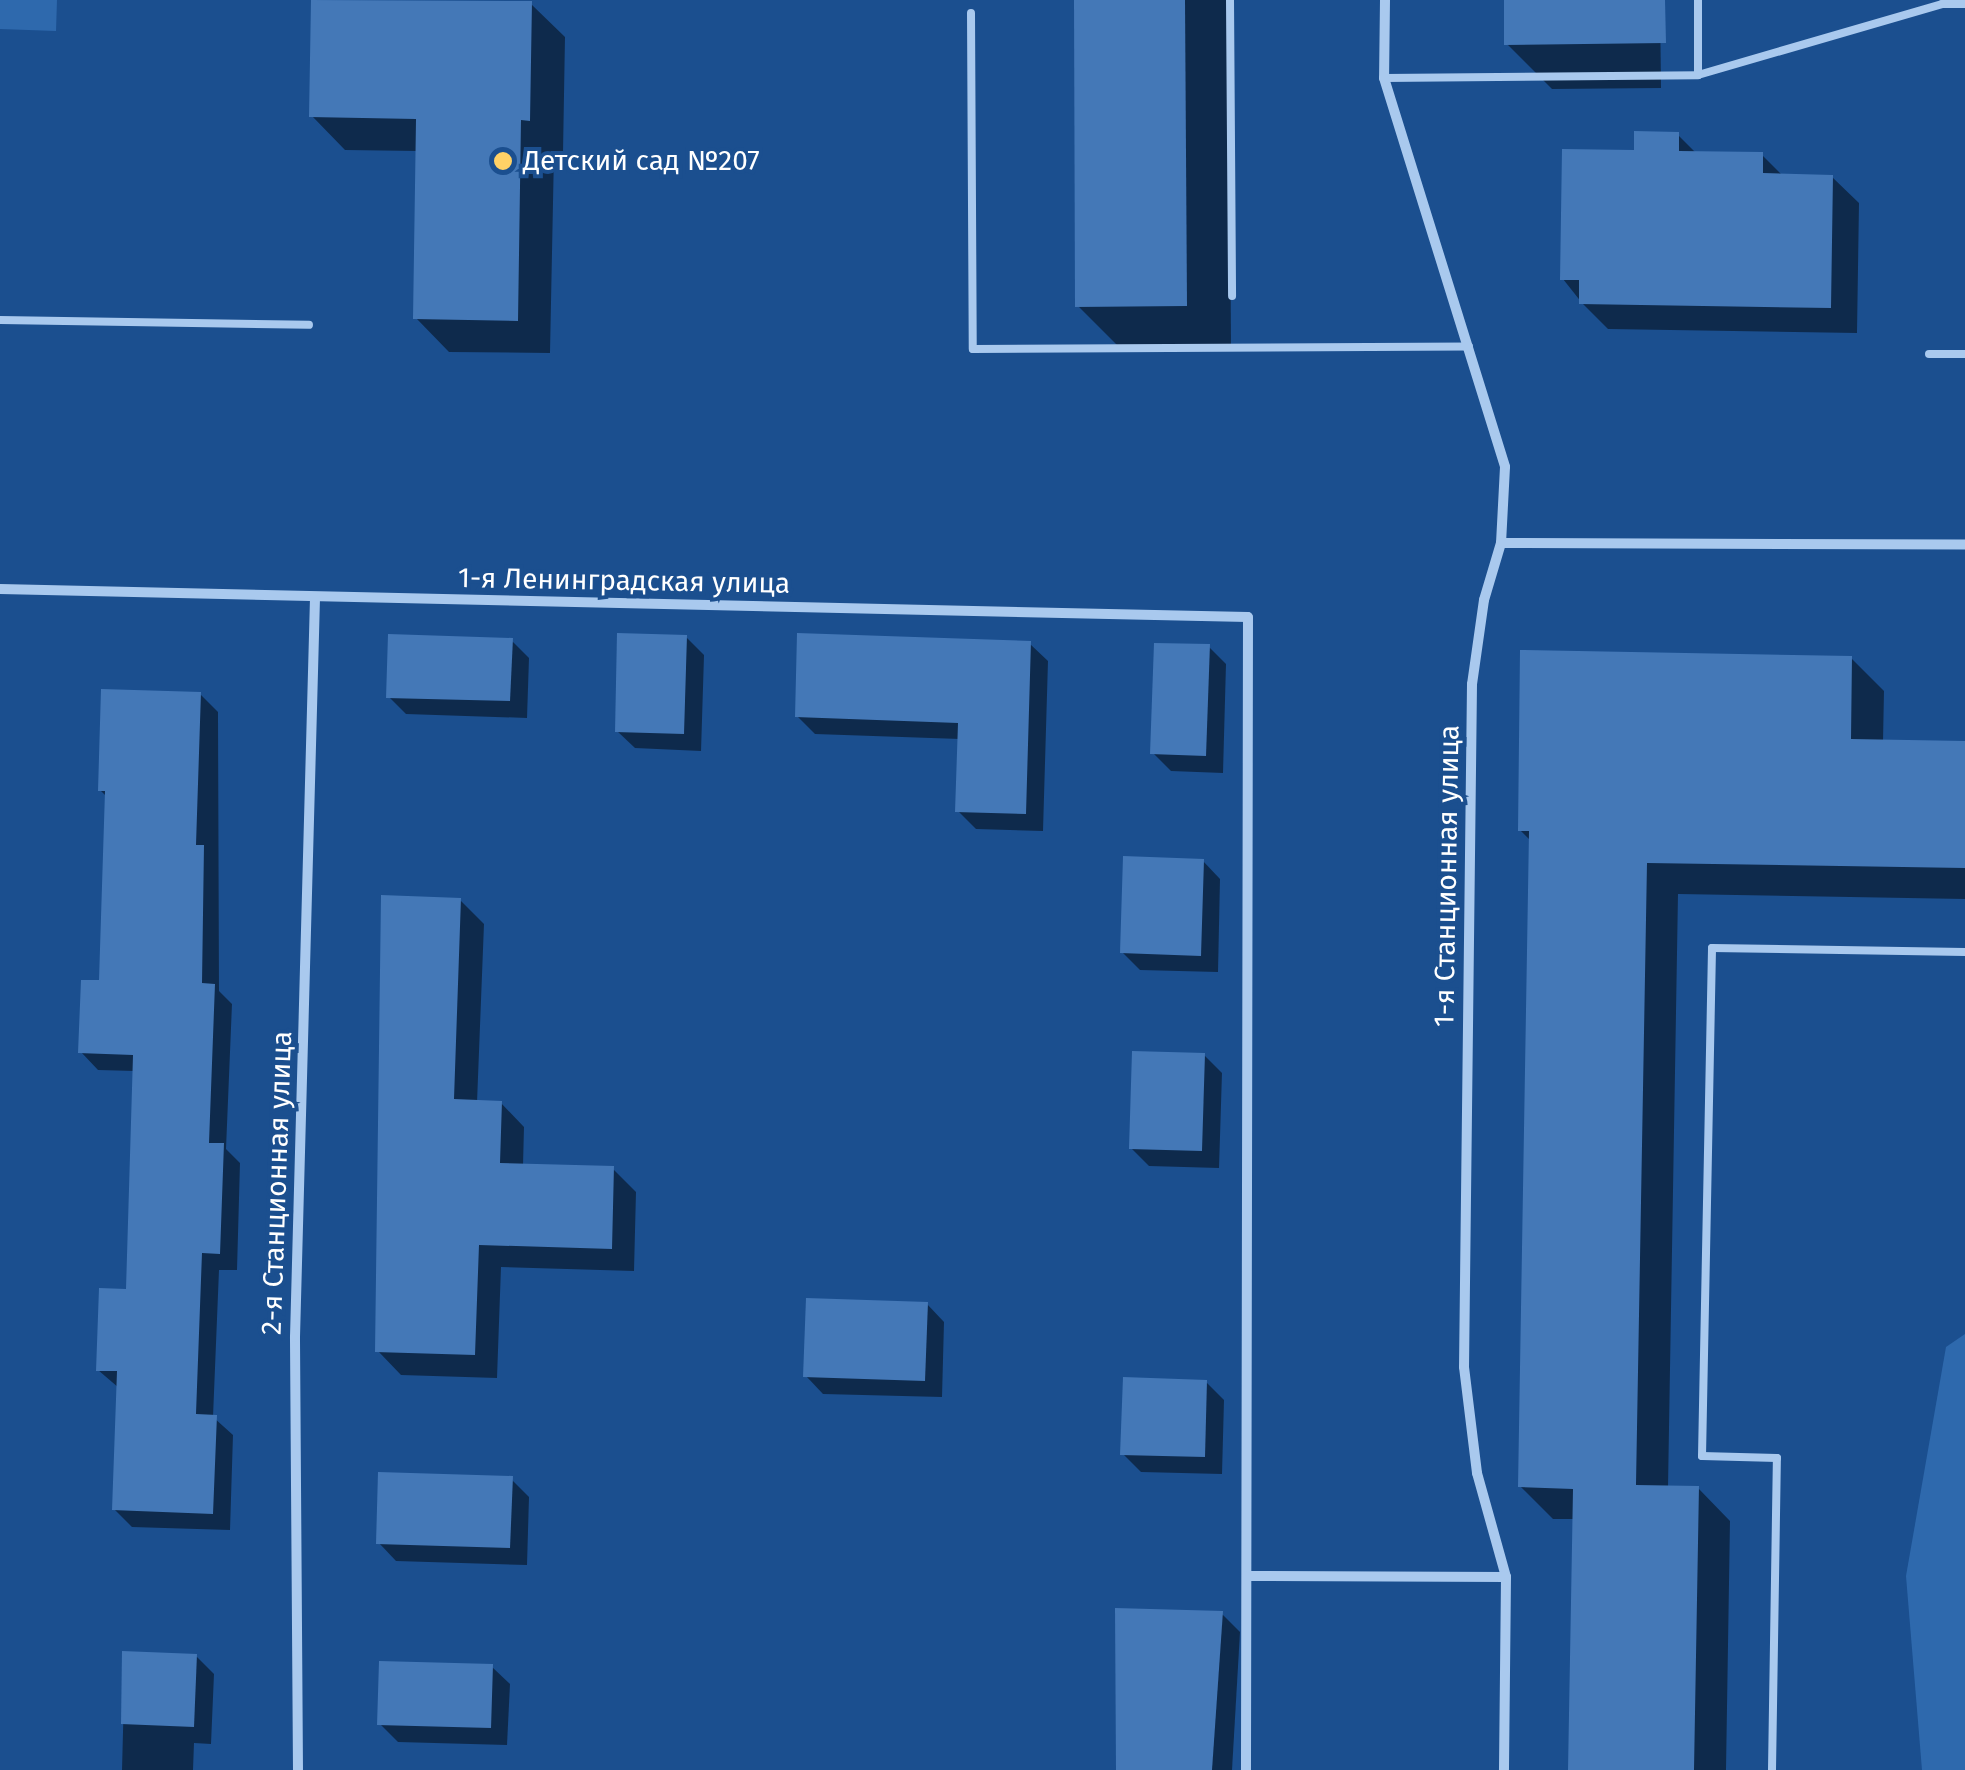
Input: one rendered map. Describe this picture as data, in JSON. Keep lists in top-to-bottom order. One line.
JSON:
{"streets":{"street":["1-я Ленинградская улица","1-я Станционная улица","2-я Станционная улица"]},"crossings":[["1-я Ленинградская улица","2-я Станционная улица"]],"places":["Детский сад №207"]}
